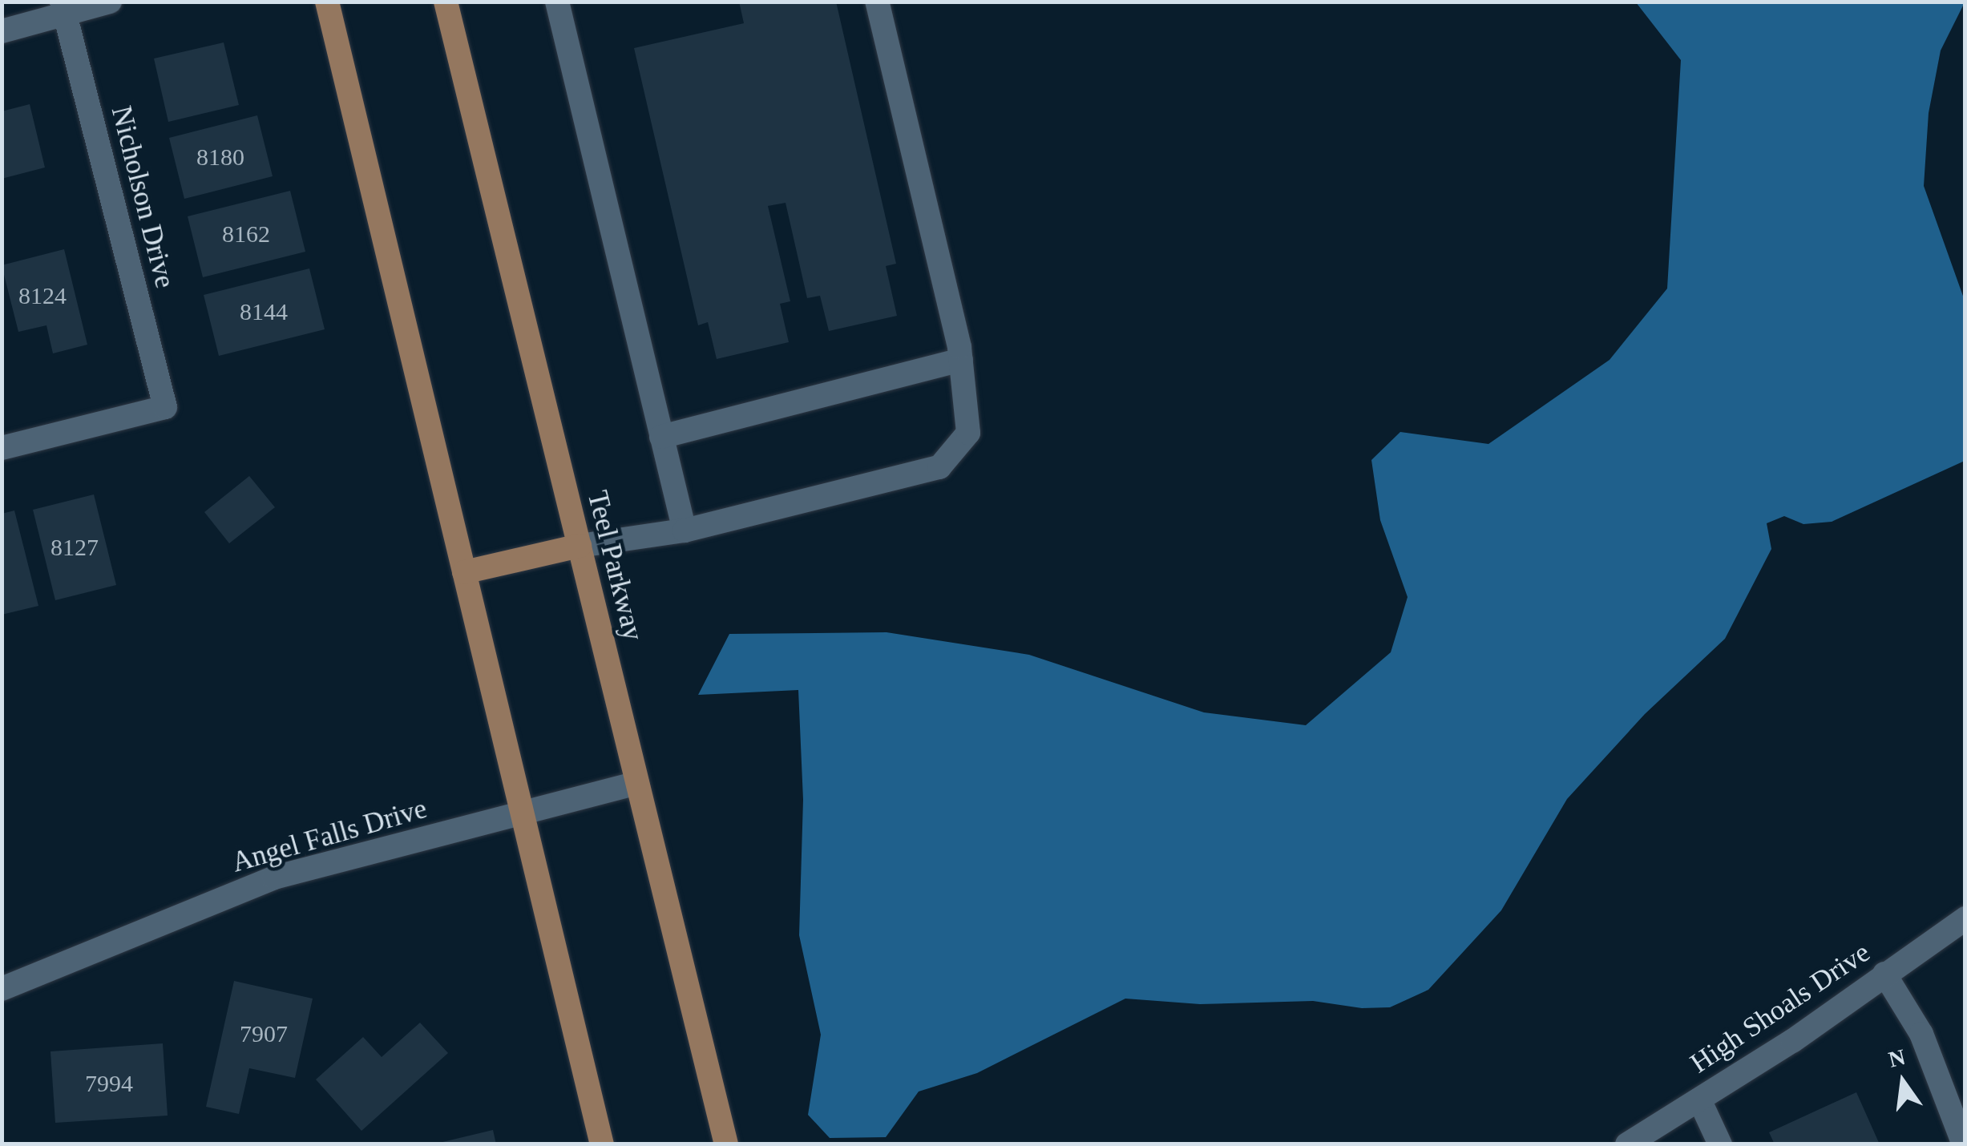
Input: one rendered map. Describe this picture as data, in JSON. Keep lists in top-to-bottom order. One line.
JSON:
{"streets":{"main road":["Teel Parkway"],"street":["Nicholson Drive","Angel Falls Drive","High Shoals Drive"]},"crossings":[["Teel Parkway","Angel Falls Drive"]],"house_numbers":["8180","8162","8124","8144","8127","7907","7994"],"north":"top"}
